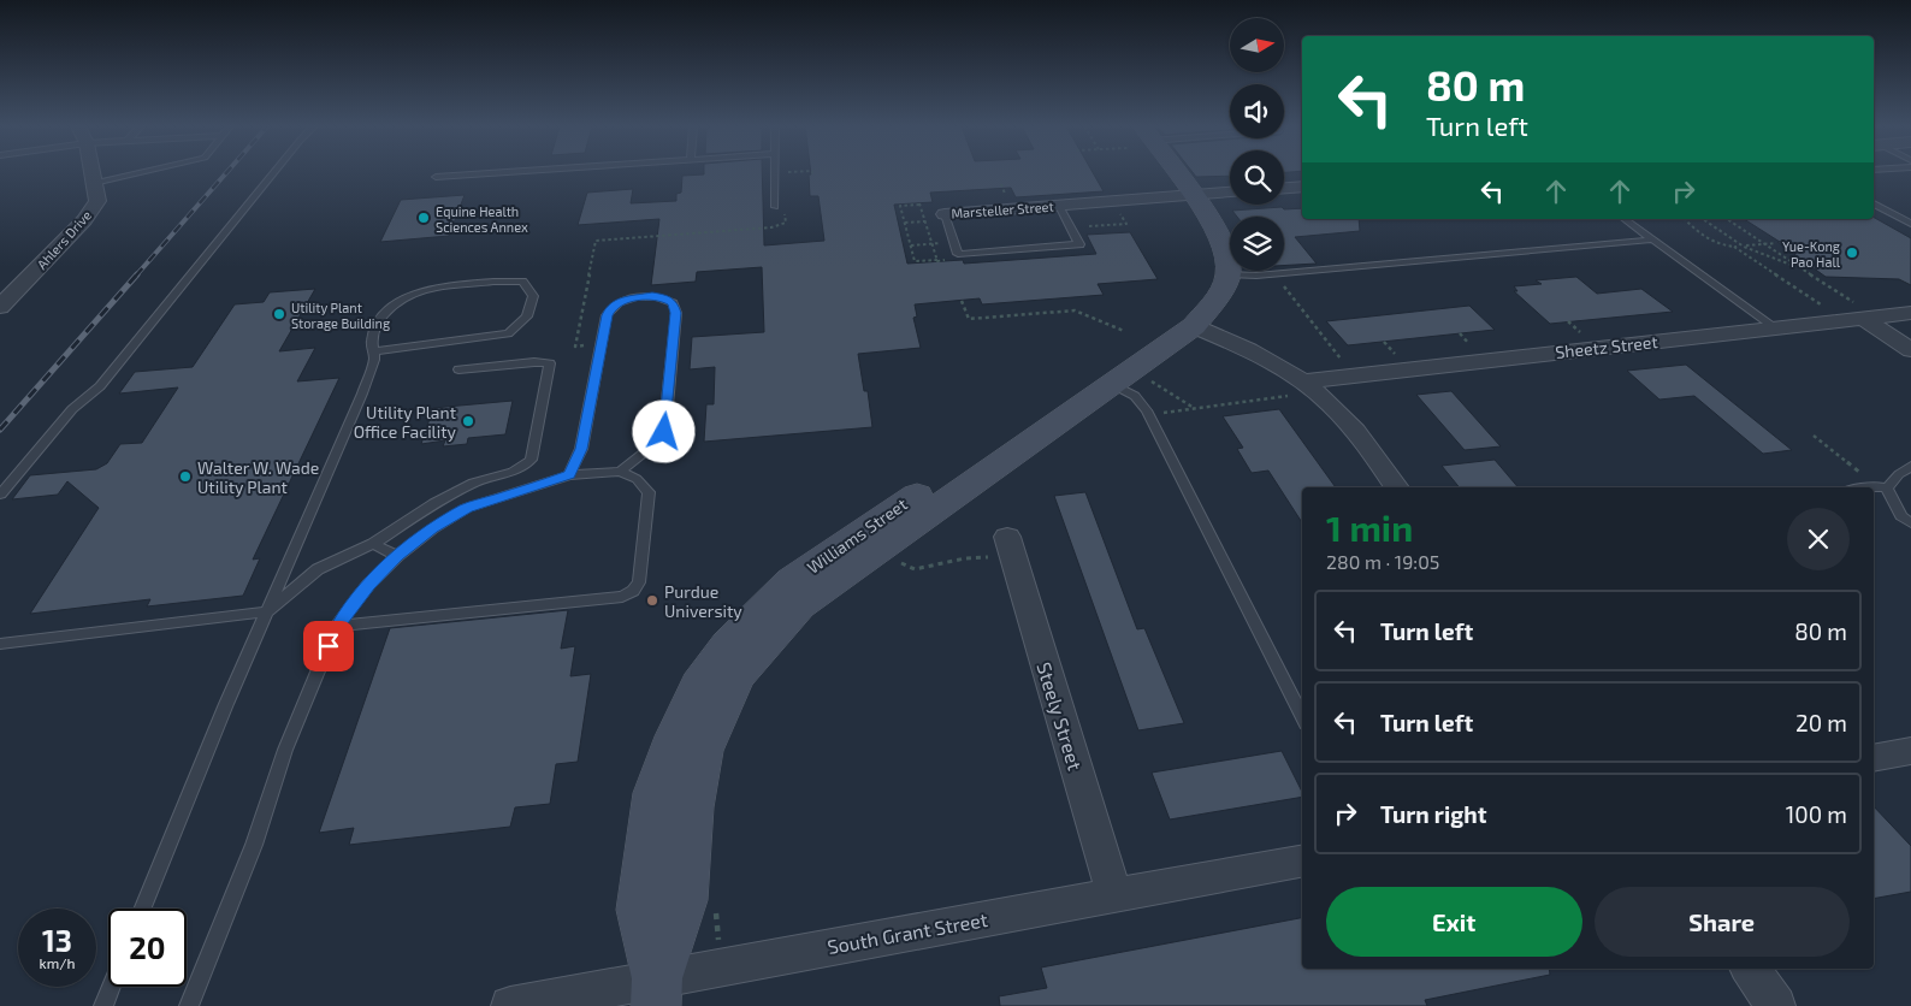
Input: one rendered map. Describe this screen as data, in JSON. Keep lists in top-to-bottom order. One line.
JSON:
{"streets":{"main road":["Williams Street"],"street":["Marsteller Street","Ahlers Drive","Sheetz Street","Steely Street","South Grant Street"]},"crossings":[["Marsteller Street","Williams Street"],["Williams Street","South Grant Street"],["Steely Street","South Grant Street"]],"places":["Equine Health Sciences Annex","Yue-Kong Pao Hall","Utility Plant Storage Building","Utility Plant Office Facility","Walter W. Wade Utility Plant","Purdue University"],"north":"right","page":{"turn":["80 m","Turn left"],"heading":["1 min","280 m · 19:05"],"list":[{"name":"Turn left","value":"80 m"},{"name":"Turn left","value":"20 m"},{"name":"Turn right","value":"100 m"}],"buttons":["Exit","Share"],"speed":"13 km/h","limit":"20"}}
